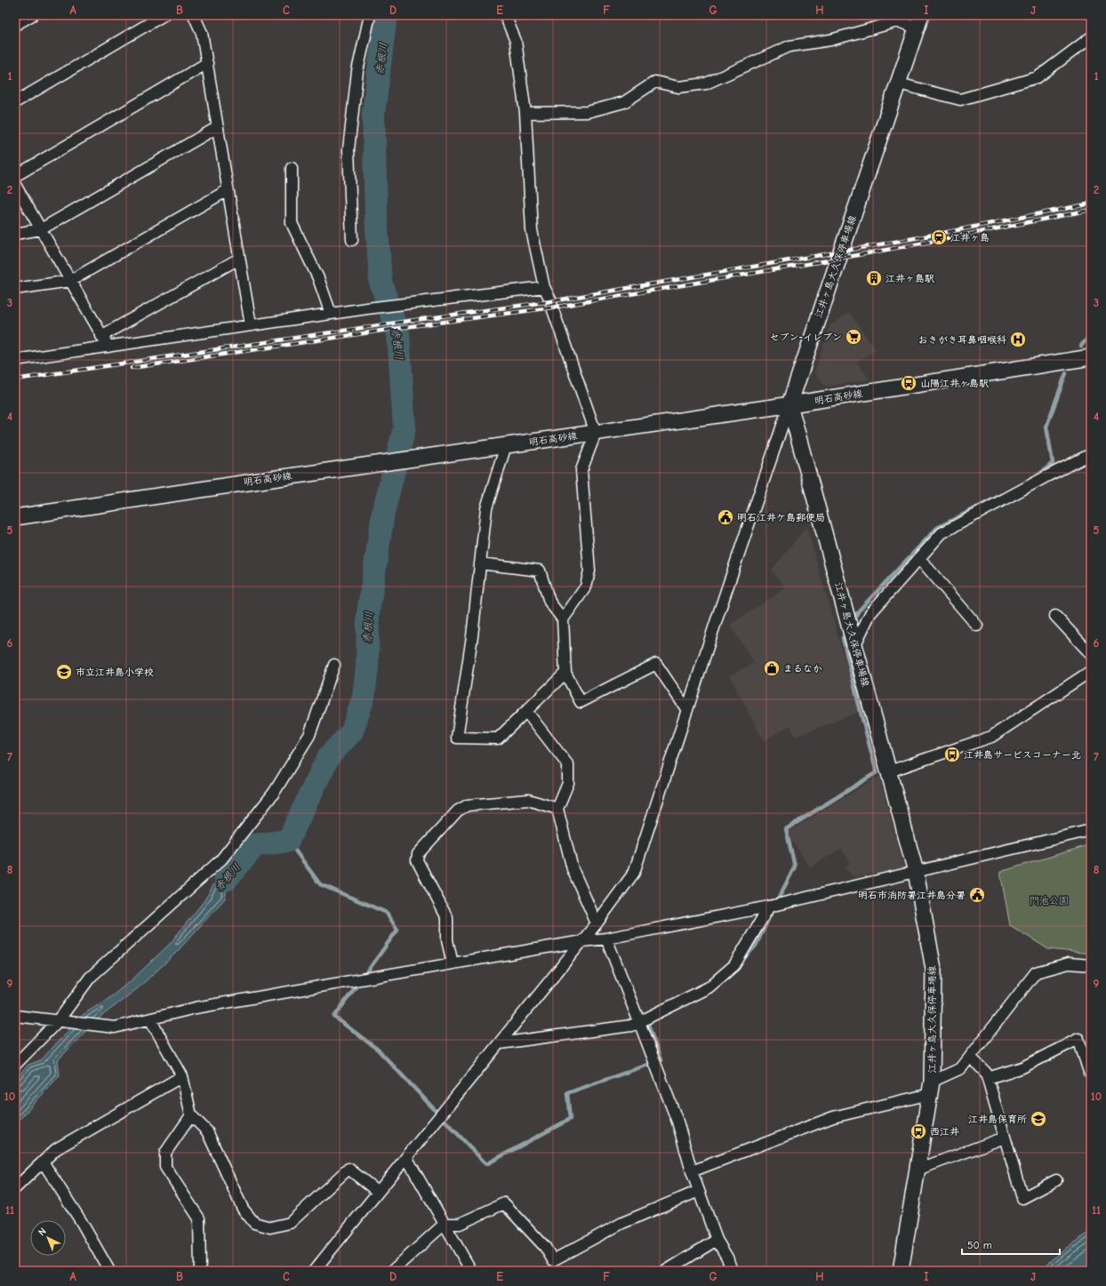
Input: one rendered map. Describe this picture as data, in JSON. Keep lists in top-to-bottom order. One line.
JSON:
{"streets":{"main road":["江井ヶ島大久保停車場線","明石高砂線"]},"crossings":[["江井ヶ島大久保停車場線","明石高砂線"]],"water":["赤根川"],"parks":["門池公園"],"places":{"station":["江井ヶ島"],"building":["江井ヶ島駅"],"supermarket":["セブン-イレブン"],"hospital":["おきがき耳鼻咽喉科"],"bus stop":["山陽江井ヶ島駅","江井島サービスコーナー北","西江井"],"public building":["明石江井ケ島郵便局","明石市消防署江井島分署"],"shop":["まるなか"],"school or university":["市立江井島小学校","江井島保育所"]},"scale_bar":"50 m","north":"top left","grid":{"columns":["A","B","C","D","E","F","G","H","I","J"],"rows":["1","2","3","4","5","6","7","8","9","10","11"]}}
